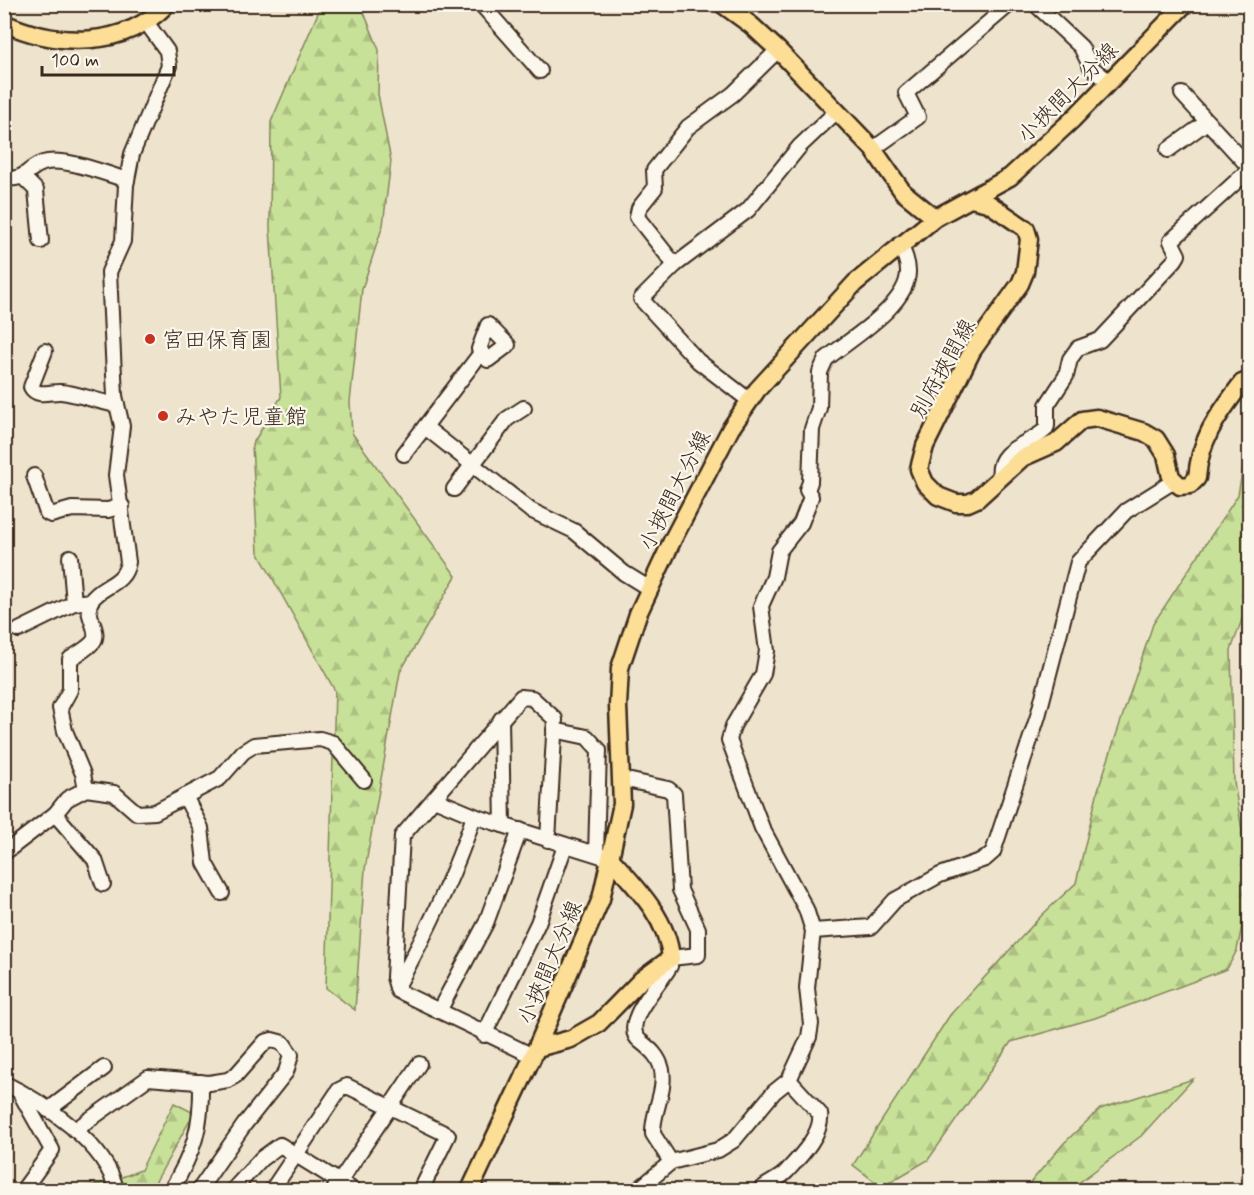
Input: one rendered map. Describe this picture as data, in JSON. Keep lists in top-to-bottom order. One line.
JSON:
{"streets":{"main road":["小挾間大分線","別府挾間線"]},"crossings":[["小挾間大分線","別府挾間線"]],"places":["宮田保育園","みやた児童館"],"scale_bar":"100 m"}
